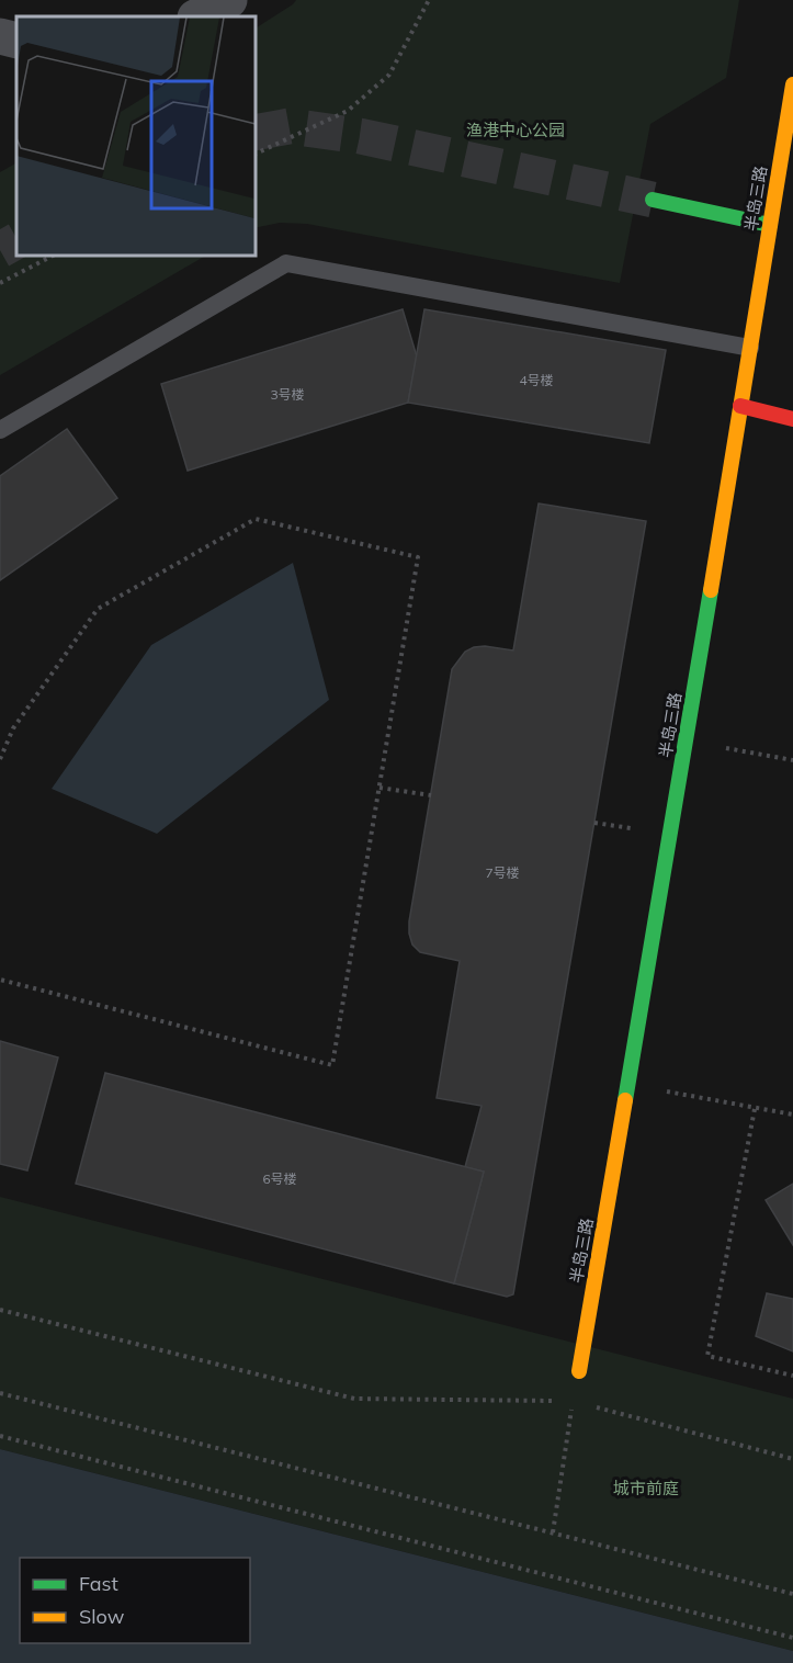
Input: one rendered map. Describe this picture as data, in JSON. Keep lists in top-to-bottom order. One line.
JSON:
{"streets":{"street":["半岛三路"]},"parks":["渔港中心公园","城市前庭"],"house_numbers":["4号楼","3号楼","7号楼","6号楼"],"legend":["Fast","Slow"]}
